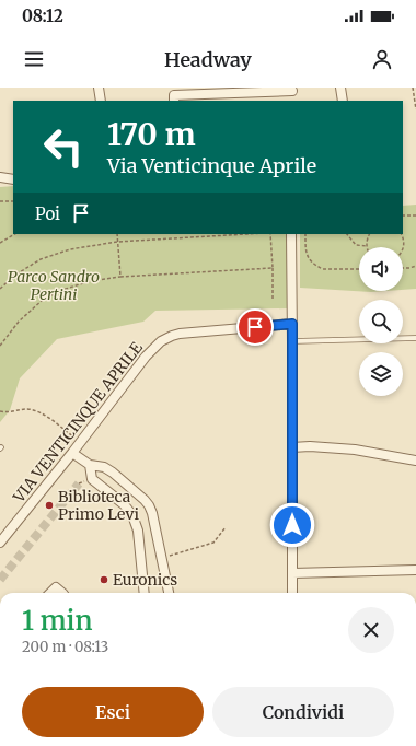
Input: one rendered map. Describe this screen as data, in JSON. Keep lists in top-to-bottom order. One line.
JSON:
{"streets":{"street":["VIA VENTICINQUE APRILE"]},"parks":["Parco Sandro Pertini"],"places":["Biblioteca Primo Levi","Euronics"],"page":{"status":"08:12","header":"Headway","turn":["170 m","Via Venticinque Aprile"],"then":"Poi","heading":["1 min","200 m · 08:13"],"buttons":["Esci","Condividi"]}}
